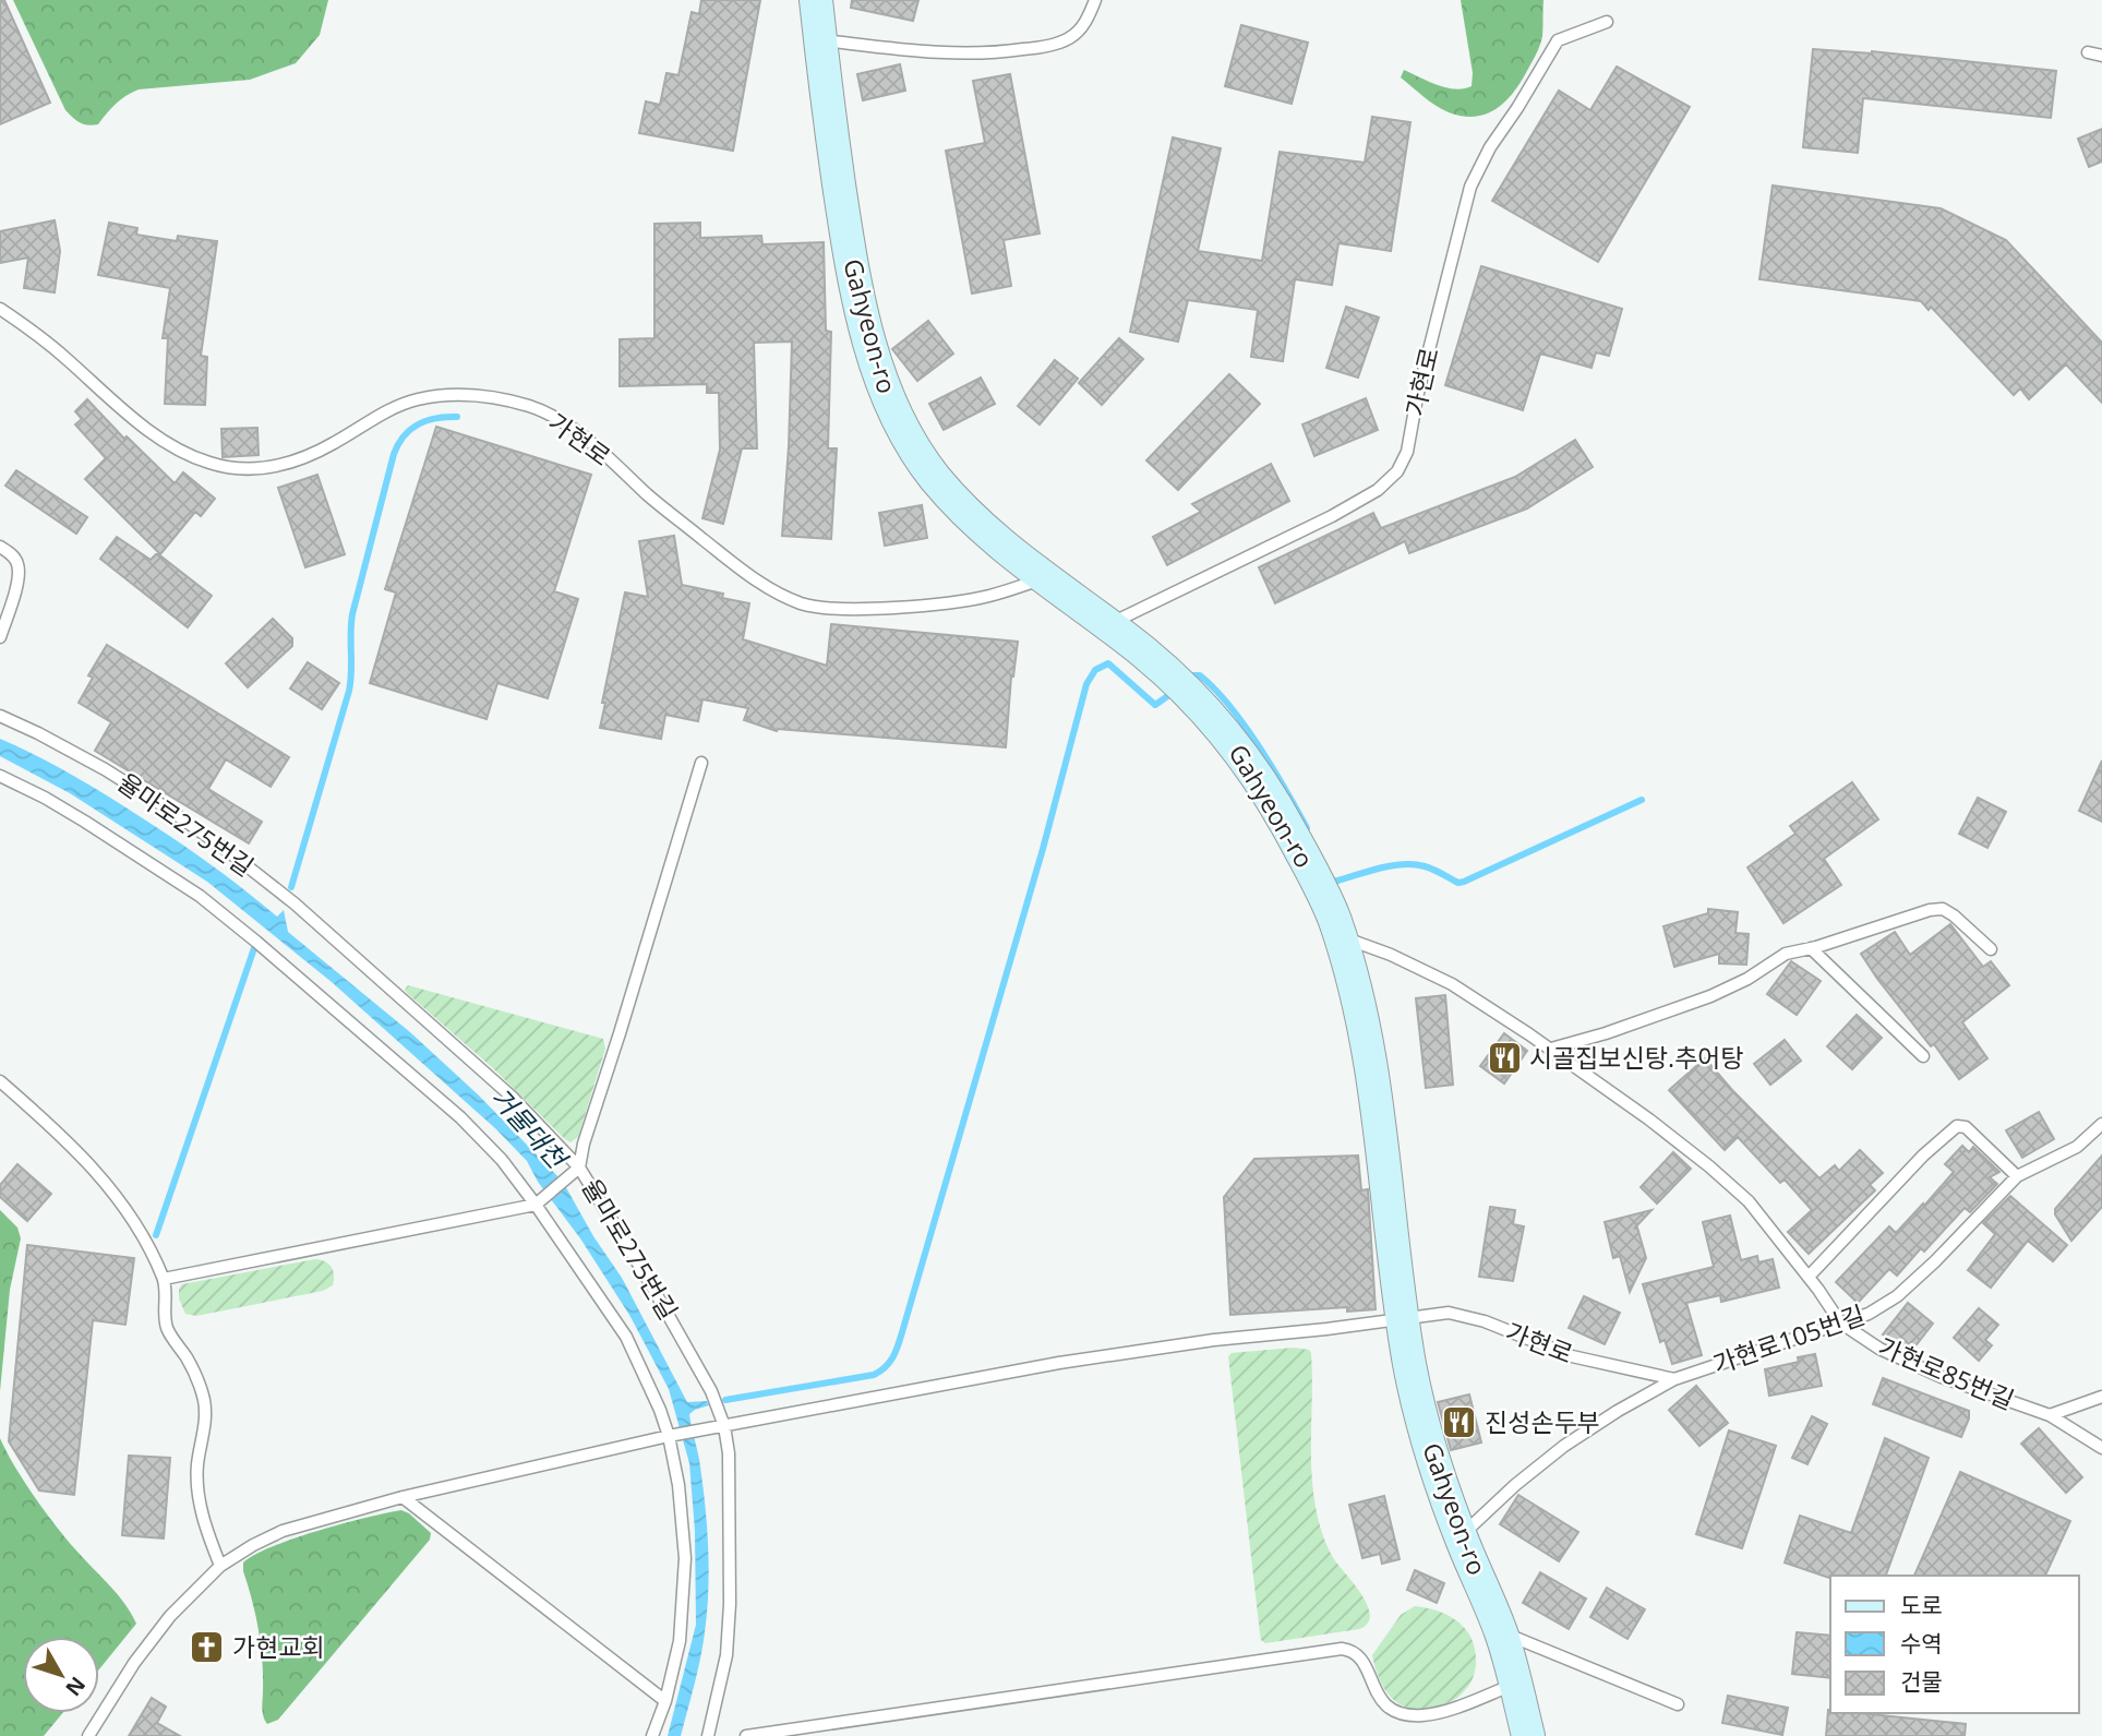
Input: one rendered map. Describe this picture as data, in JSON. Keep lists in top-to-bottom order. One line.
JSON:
{"streets":{"street":["Gahyeon-ro"],"lane":["가현로","율마로275번길","가현로105번길","가현로85번길"]},"crossings":[["Gahyeon-ro","가현로"],["Gahyeon-ro","가현로105번길"],["Gahyeon-ro","가현로85번길"],["가현로","율마로275번길"],["가현로","가현로105번길"],["가현로105번길","가현로85번길"]],"water":["거물대천"],"places":{"restaurant":["시골집보신탕.추어탕","진성손두부"],"church":["가현교회"]},"legend":["도로","수역","건물"],"north":"bottom right"}
